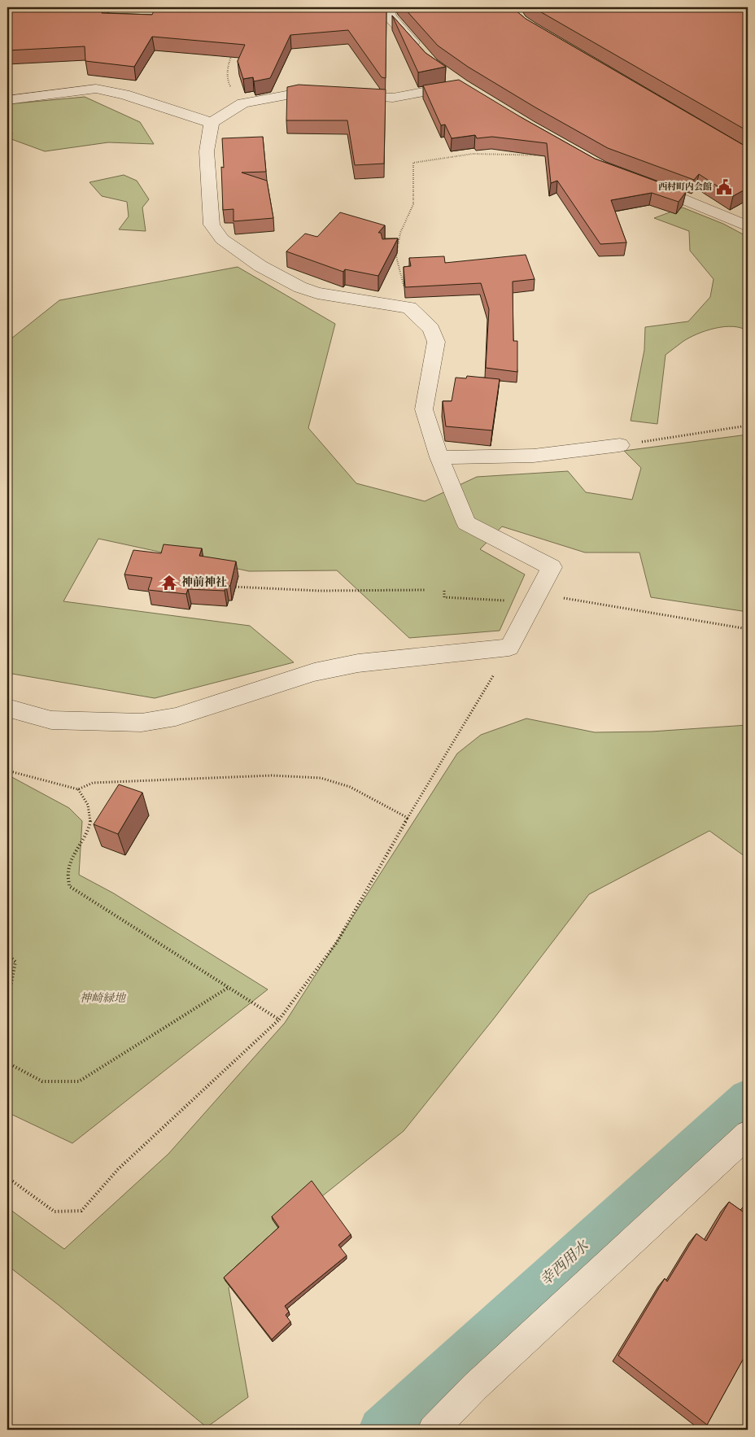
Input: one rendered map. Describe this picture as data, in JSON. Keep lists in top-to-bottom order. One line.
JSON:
{"water":["幸西用水"],"parks":["神崎緑地"],"places":{"public building":["西村町内会館"],"temple":["神前神社"]}}
